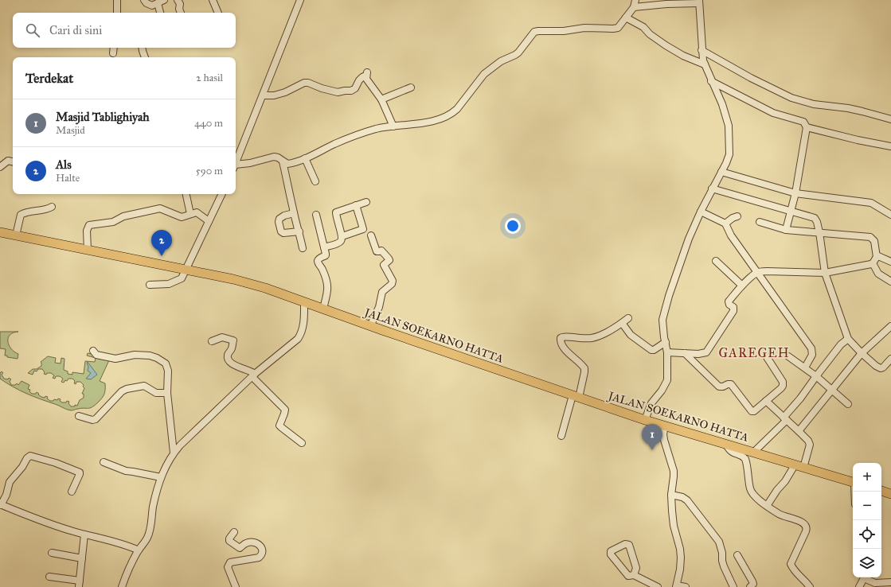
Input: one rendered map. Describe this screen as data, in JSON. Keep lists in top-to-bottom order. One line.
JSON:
{"streets":{"highway":["JALAN SOEKARNO HATTA"]},"districts":["GAREGEH"],"page":{"search":"Cari di sini","heading":["Terdekat","2 hasil"],"list":[{"mark":"1","name":"Masjid Tablighiyah","note":"Masjid","value":"440 m"},{"mark":"2","name":"Als","note":"Halte","value":"590 m"}],"pins":["2","1"],"map_buttons":["+","−"]}}
